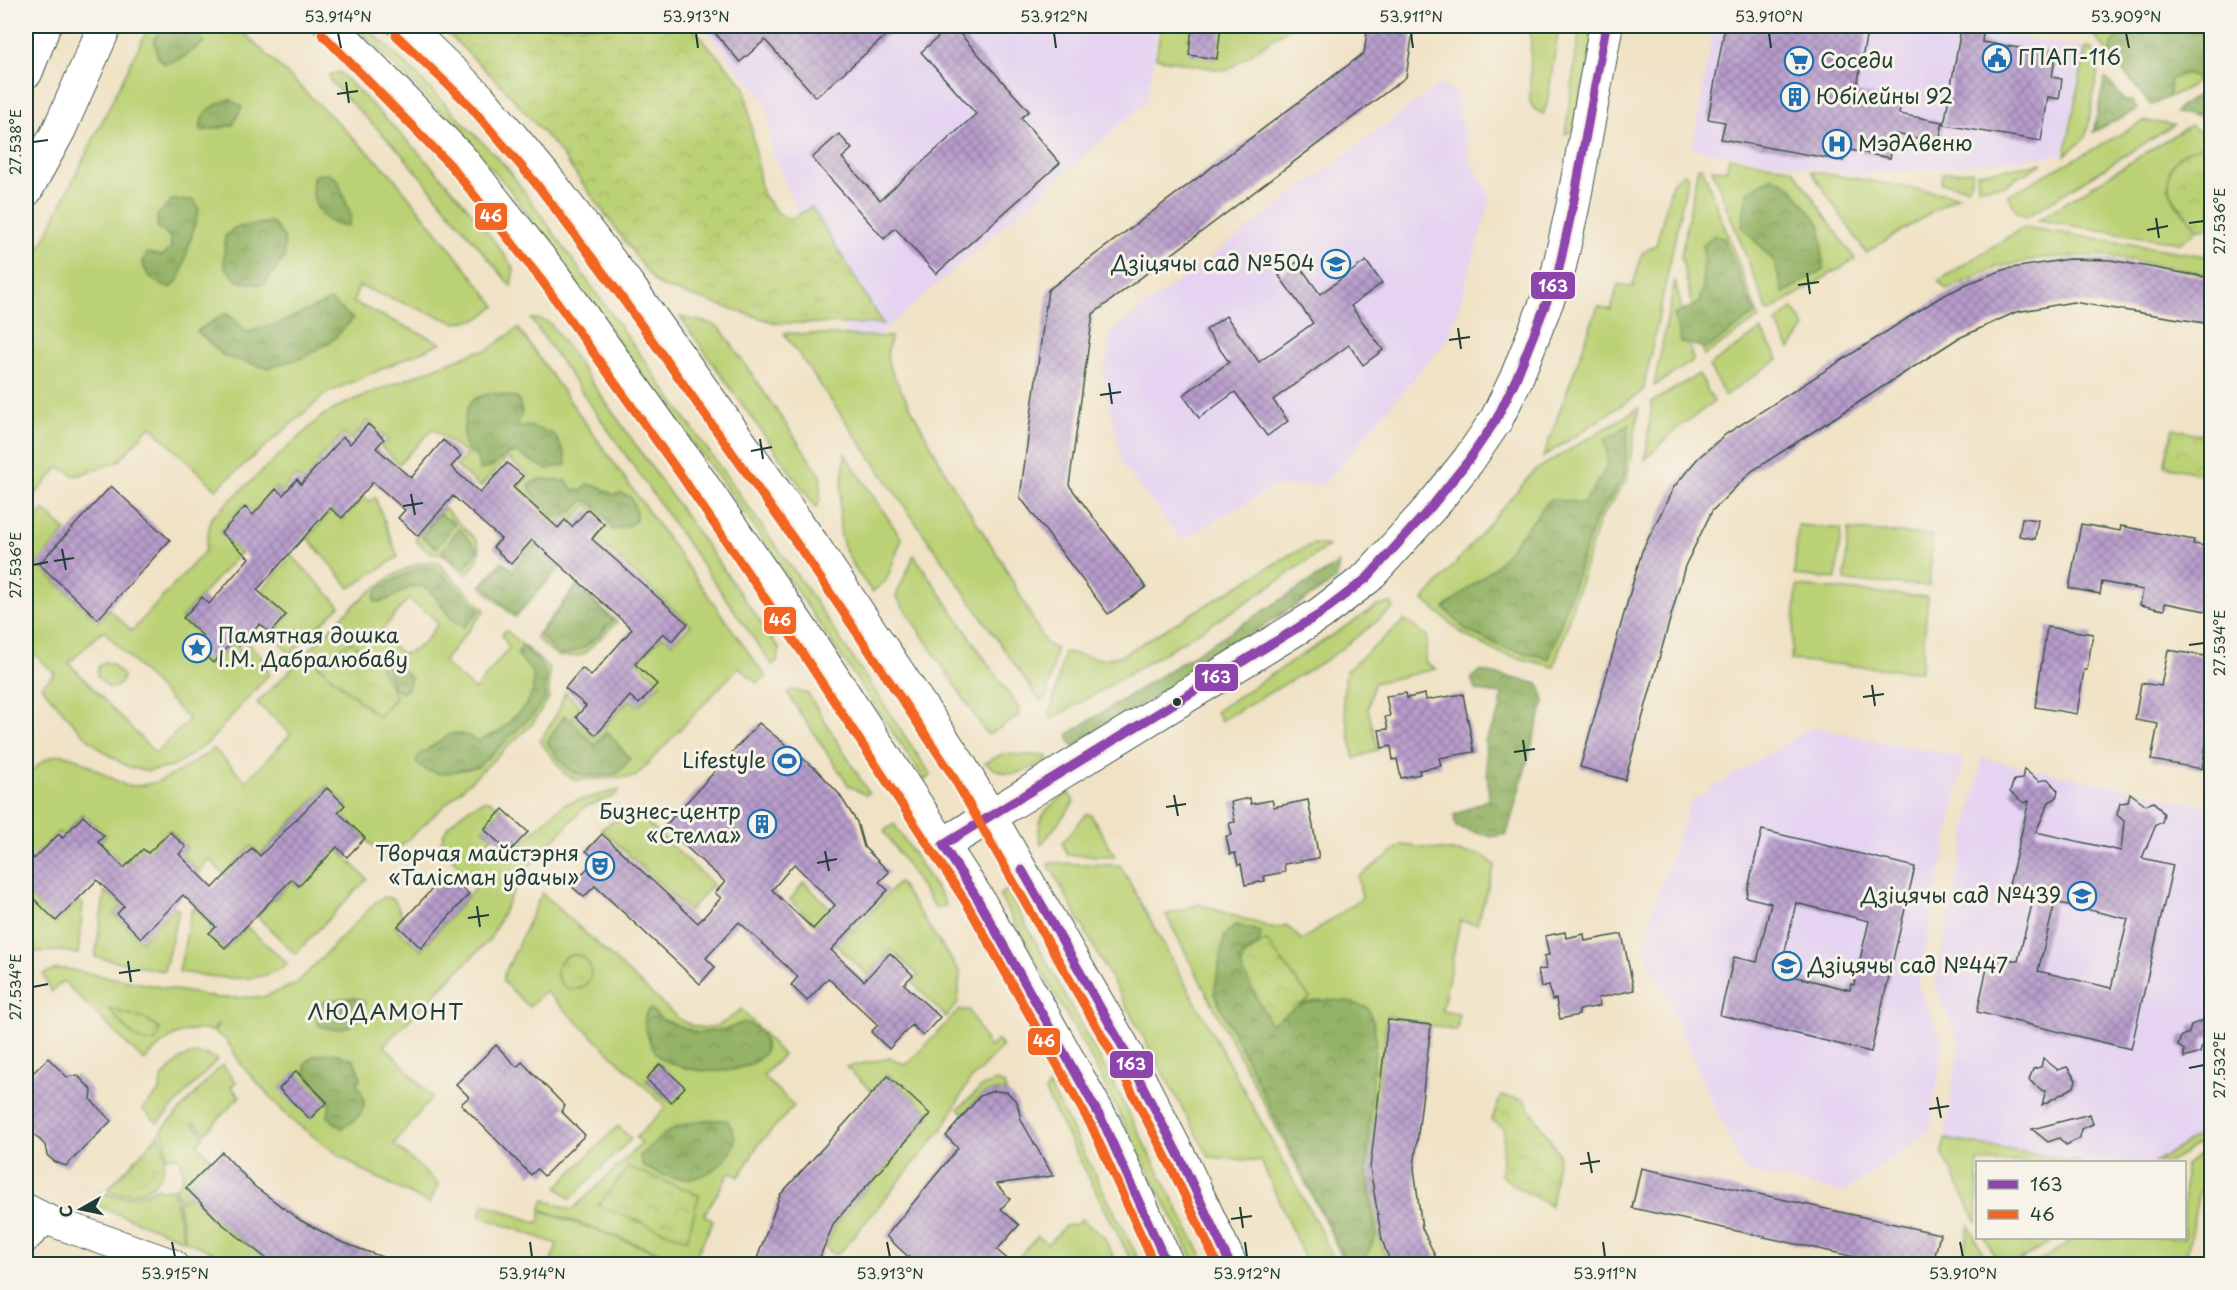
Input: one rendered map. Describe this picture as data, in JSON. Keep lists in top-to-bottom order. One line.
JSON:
{"districts":["ЛЮДАМОНТ"],"places":{"public building":["ГПАП-116"],"supermarket":["Соседи"],"building":["Юбілейны 92","Бизнес-центр «Стелла»"],"hospital":["МэдАвеню"],"school or university":["Дзіцячы сад №504","Дзіцячы сад №439","Дзіцячы сад №447"],"place":["Памятная дошка І.М. Дабралюбаву"],"sports":["Lifestyle"],"theatre":["Творчая майстэрня «Талісман удачы»"]},"lines":["transit line 163","transit line 46"],"legend":["163","46"],"north":"left","coordinates":["53.914°N","53.913°N","53.912°N","53.911°N","53.910°N","53.909°N","27.538°E","27.536°E","27.534°E","27.532°E","53.915°N"]}
